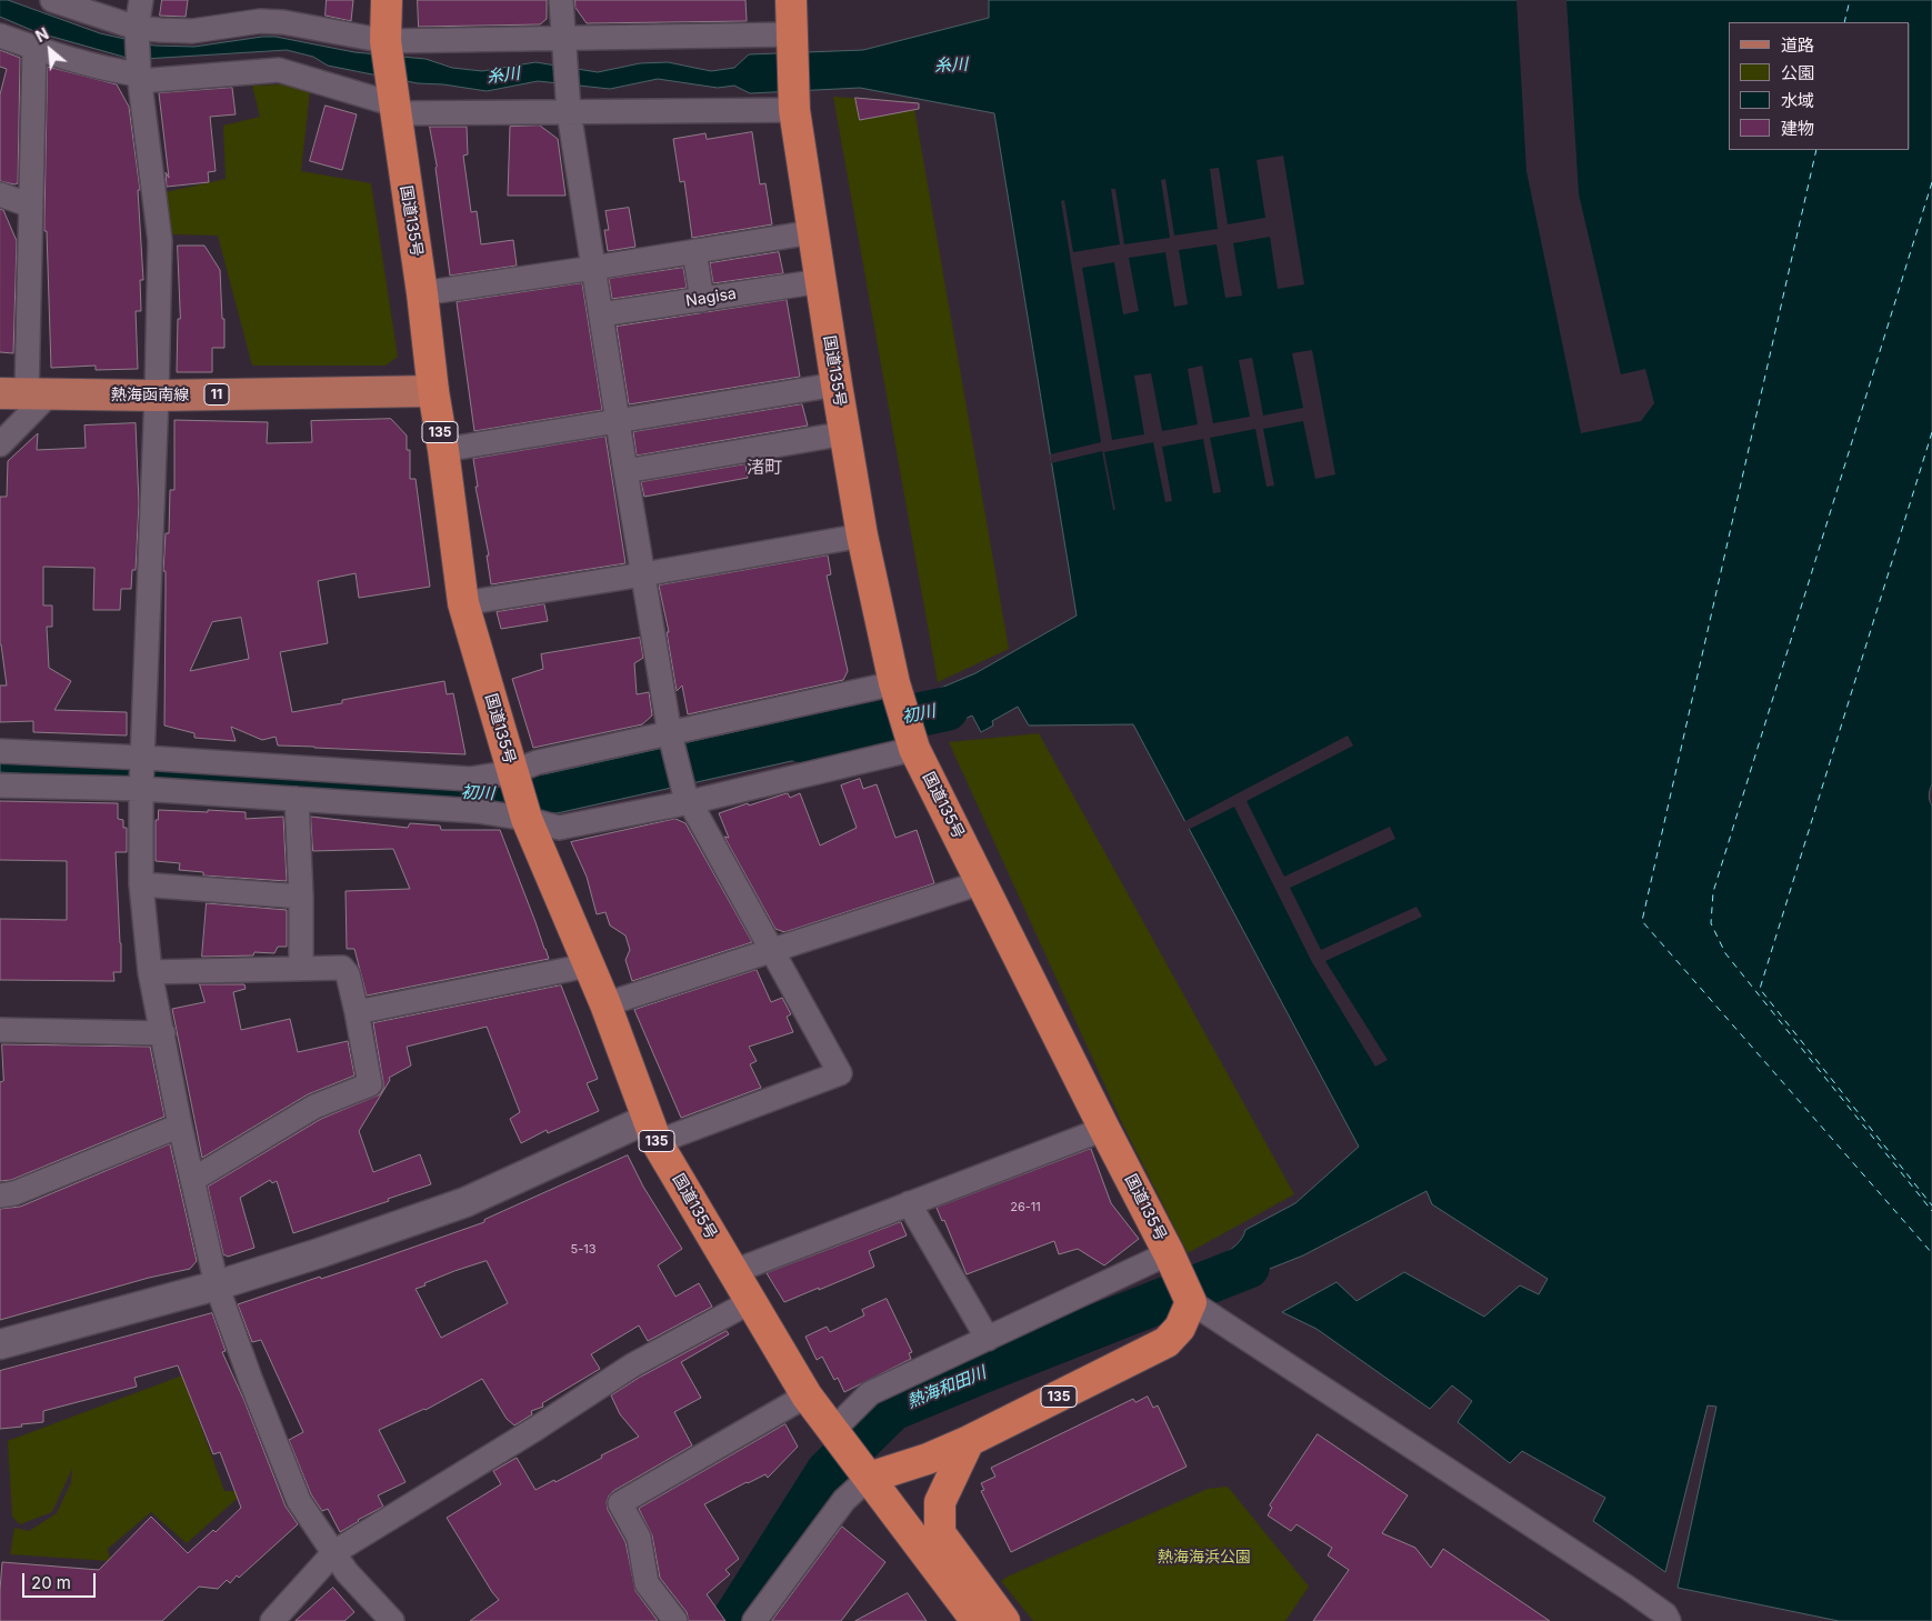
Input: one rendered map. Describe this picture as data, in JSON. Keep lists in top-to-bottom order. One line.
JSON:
{"streets":{"highway":["国道135号","135"],"main road":["11","熱海函南線"],"street":["Nagisa"]},"crossings":[["国道135号","Nagisa"],["国道135号","熱海函南線"],["国道135号","135"]],"districts":["渚町"],"water":["糸川","初川","熱海和田川"],"parks":["熱海海浜公園"],"house_numbers":["26-11","5-13"],"legend":["道路","公園","水域","建物"],"scale_bar":"20 m","north":"top left"}
